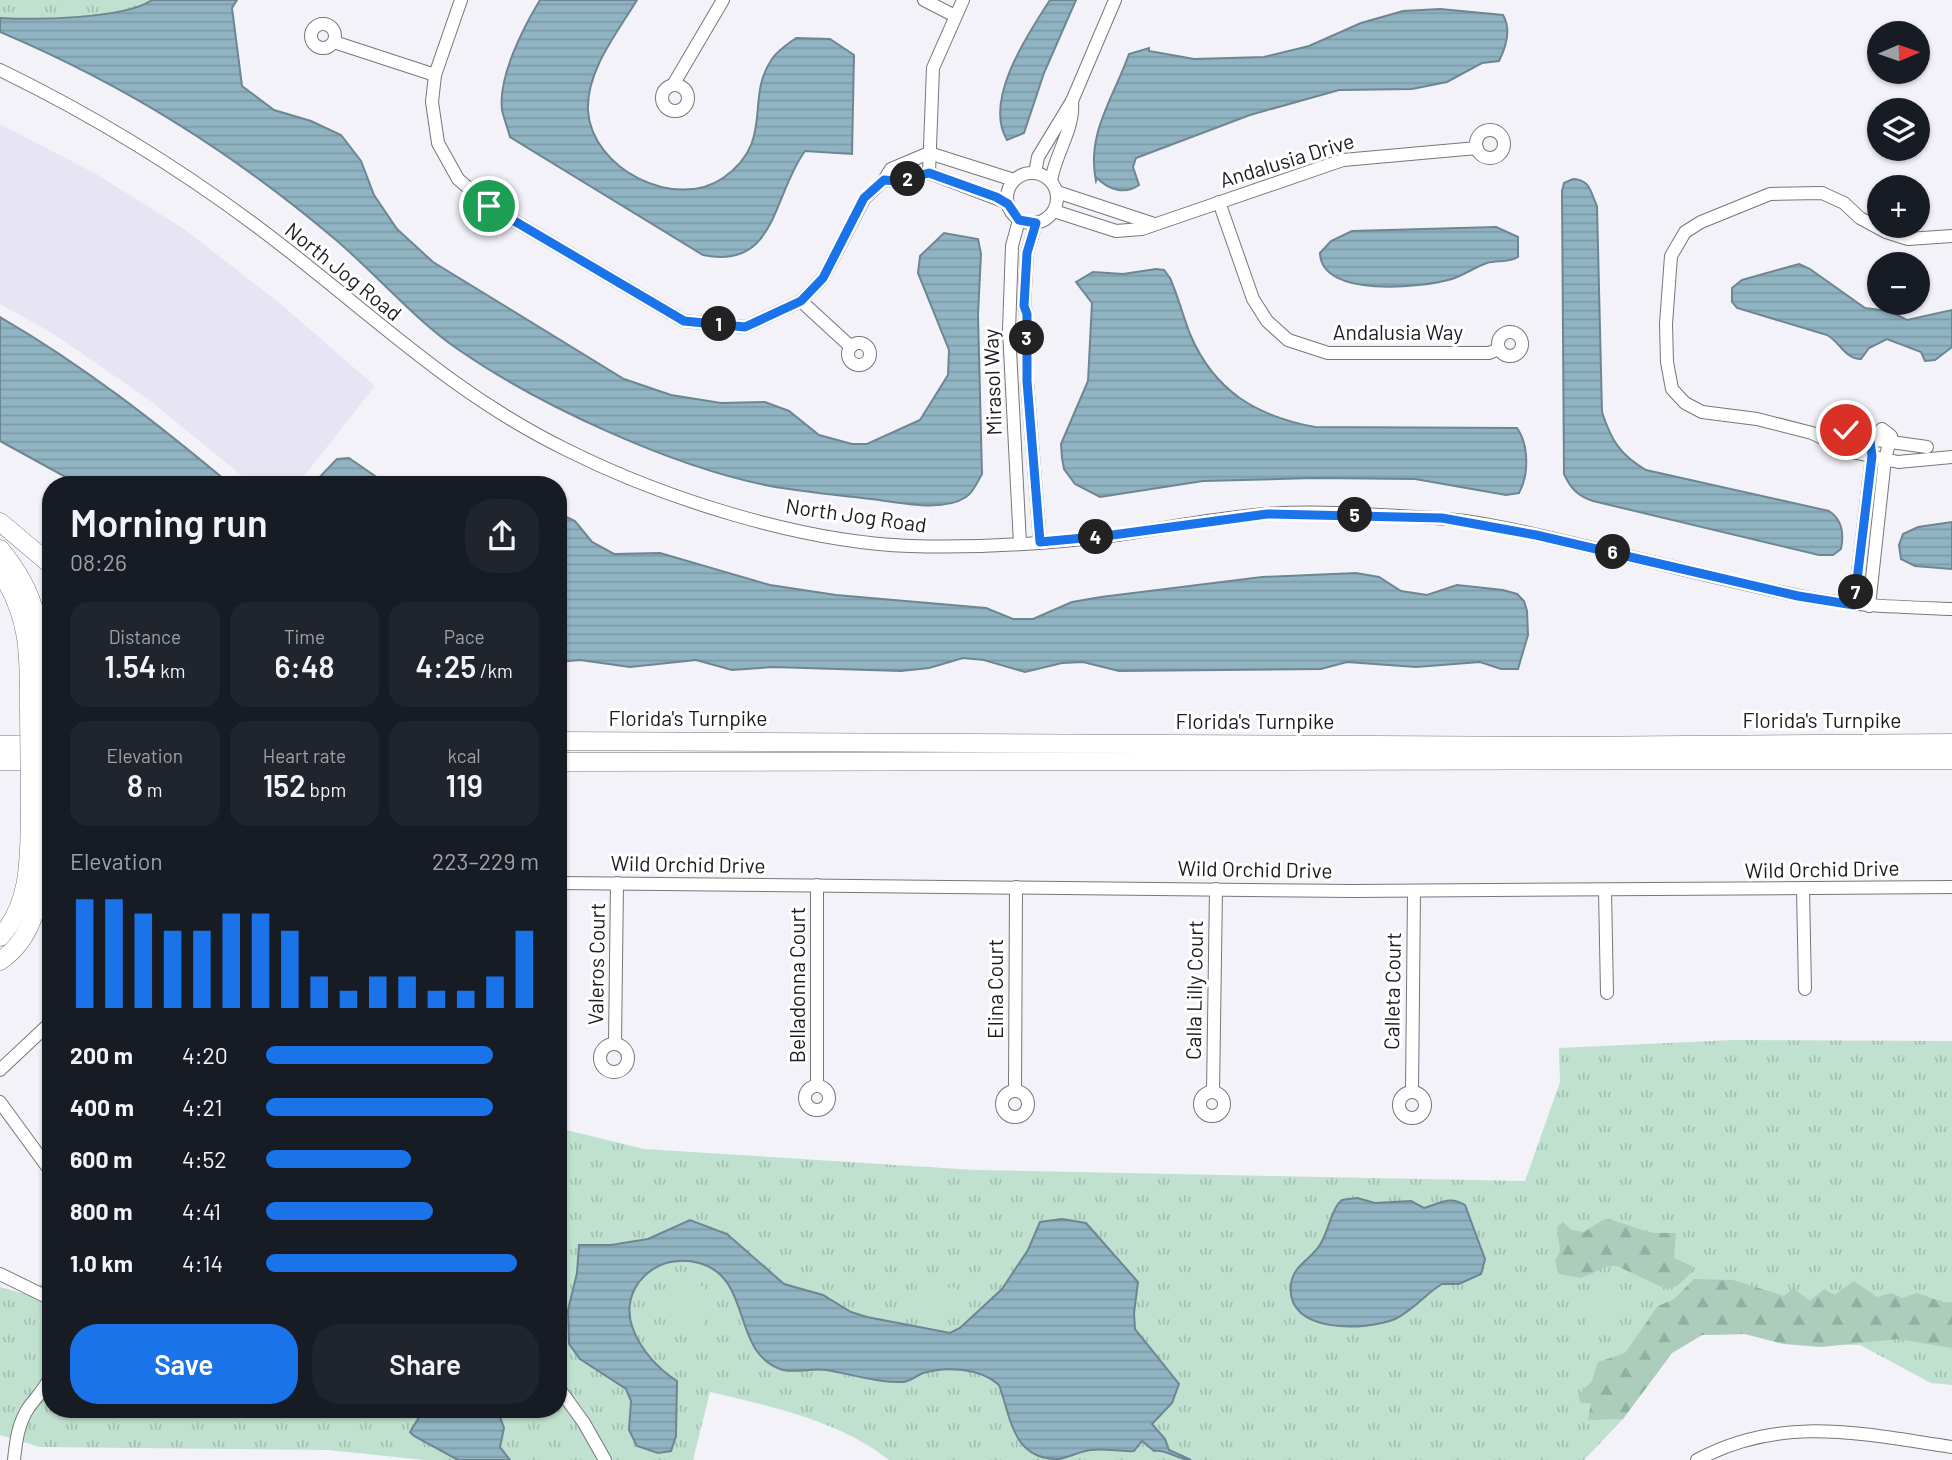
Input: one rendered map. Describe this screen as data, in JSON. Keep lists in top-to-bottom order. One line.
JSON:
{"streets":{"highway":["Florida's Turnpike"],"street":["Andalusia Drive","North Jog Road","Andalusia Way","Mirasol Way","Wild Orchid Drive","Valeros Court","Belladonna Court","Elina Court","Calla Lilly Court","Calleta Court"]},"crossings":[["Andalusia Drive","Andalusia Way"],["Andalusia Drive","Mirasol Way"],["North Jog Road","Mirasol Way"],["Wild Orchid Drive","Valeros Court"],["Wild Orchid Drive","Belladonna Court"],["Wild Orchid Drive","Elina Court"],["Wild Orchid Drive","Calla Lilly Court"],["Wild Orchid Drive","Calleta Court"]],"north":"right","page":{"map_buttons":["+","−"],"pins":["2","1","3","5","4","6","7"],"heading":["Morning run","08:26"],"stats":[["Distance","1.54 km"],["Time","6:48"],["Pace","4:25 /km"],["Elevation","8 m"],["Heart rate","152 bpm"],["kcal","119"]],"chart":["Elevation","223–229 m"],"list":[{"name":"200 m","note":"4:20"},{"name":"400 m","note":"4:21"},{"name":"600 m","note":"4:52"},{"name":"800 m","note":"4:41"},{"name":"1.0 km","note":"4:14"}],"buttons":["Save","Share"]}}
